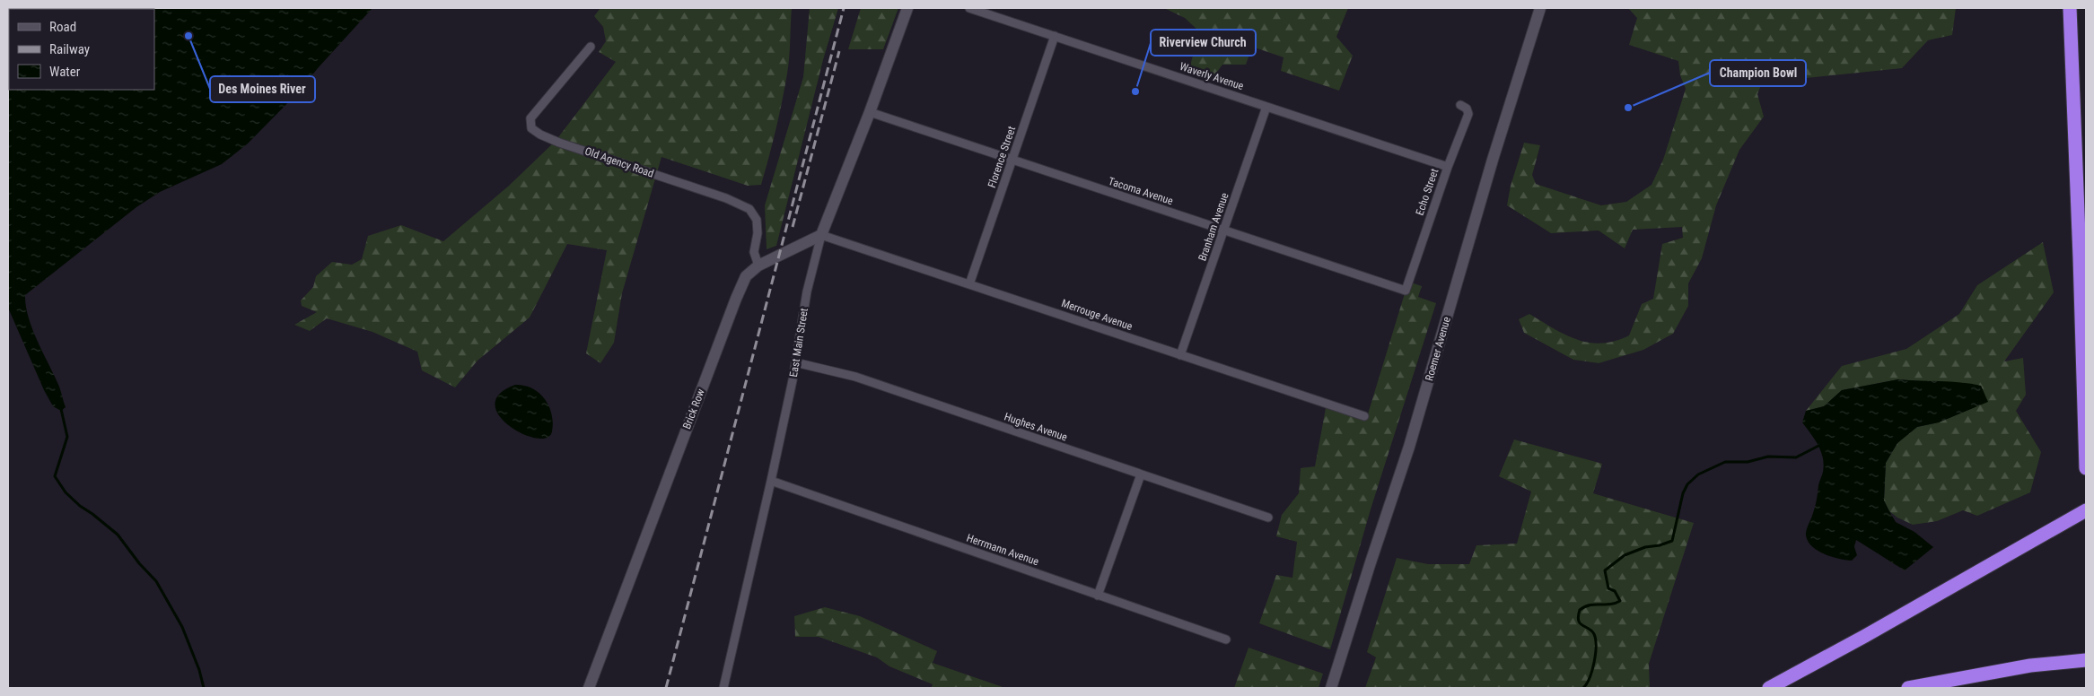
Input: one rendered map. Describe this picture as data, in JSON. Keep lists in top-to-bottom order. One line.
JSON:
{"streets":{"street":["Waverly Avenue","Florence Street","Old Agency Road","Tacoma Avenue","Echo Street","Branham Avenue","Merrouge Avenue","East Main Street","Roemer Avenue","Brick Row","Hughes Avenue","Herrmann Avenue"]},"crossings":[["Waverly Avenue","Florence Street"],["Waverly Avenue","Echo Street"],["Waverly Avenue","Branham Avenue"],["Florence Street","Tacoma Avenue"],["Florence Street","Merrouge Avenue"],["Old Agency Road","Brick Row"],["Tacoma Avenue","Echo Street"],["Tacoma Avenue","Branham Avenue"],["Tacoma Avenue","East Main Street"],["Branham Avenue","Merrouge Avenue"],["Merrouge Avenue","East Main Street"],["Merrouge Avenue","Brick Row"],["East Main Street","Brick Row"],["East Main Street","Hughes Avenue"],["East Main Street","Herrmann Avenue"]],"places":["Des Moines River","Riverview Church","Champion Bowl"],"legend":["Road","Railway","Water"]}
